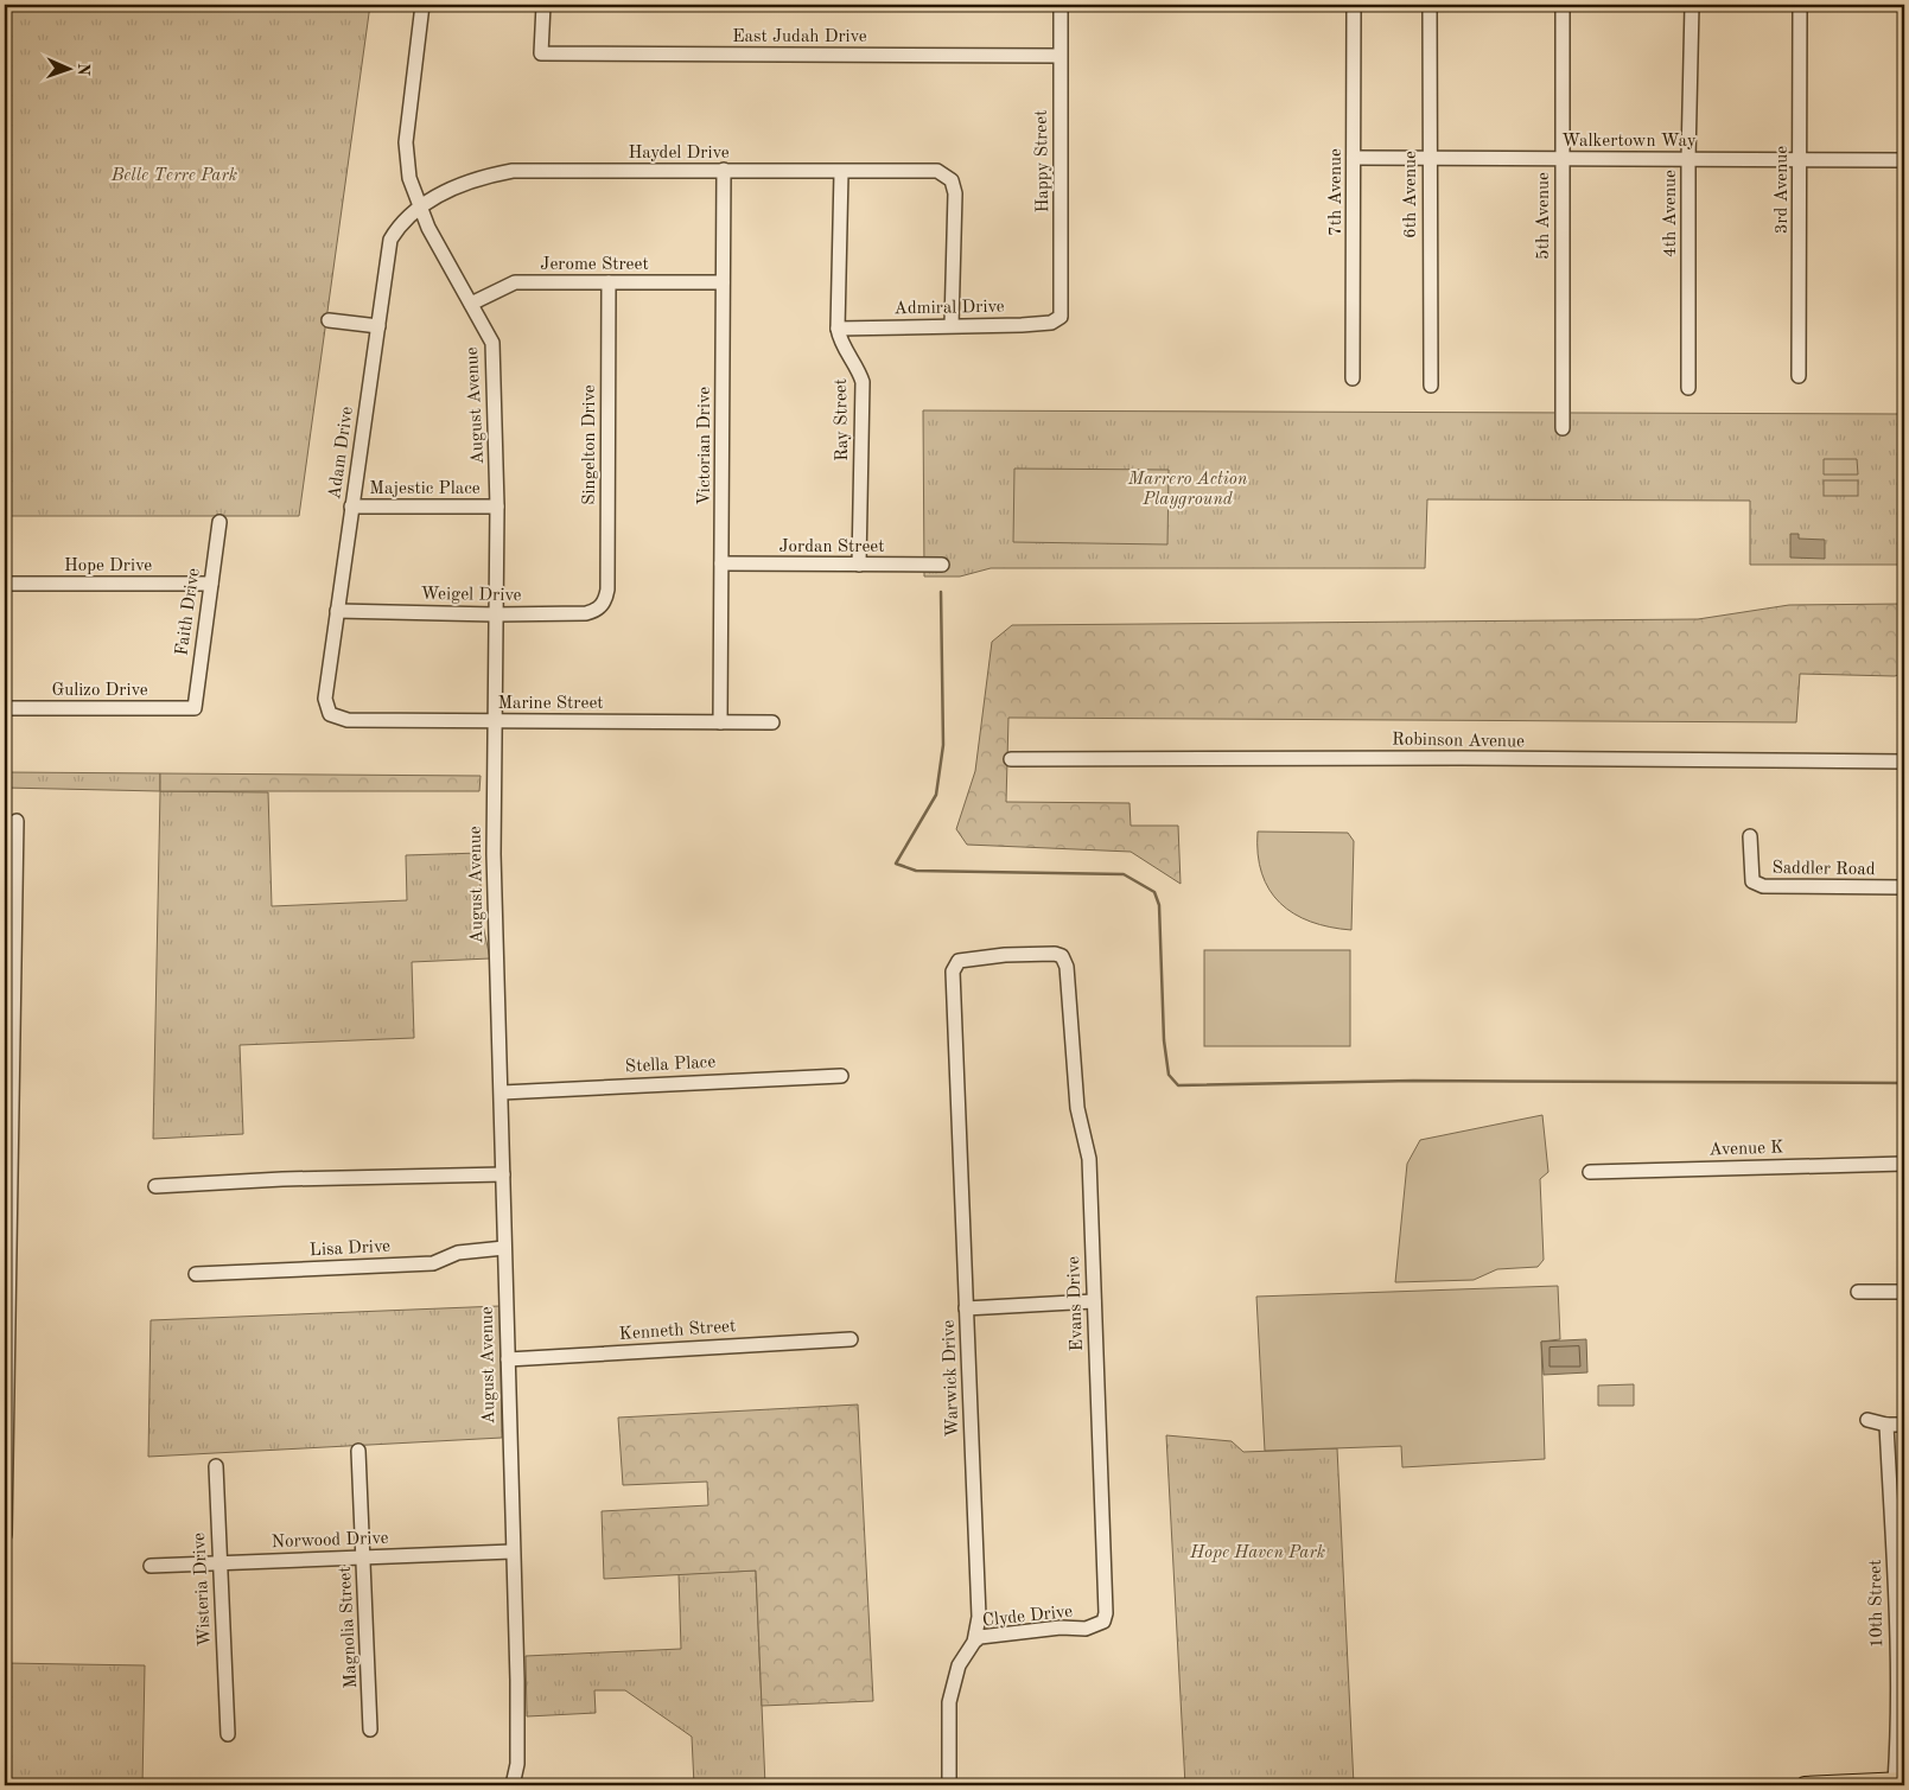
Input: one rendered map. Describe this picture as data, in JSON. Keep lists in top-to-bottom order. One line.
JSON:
{"streets":{"street":["East Judah Drive","Walkertown Way","Haydel Drive","Happy Street","3rd Avenue","7th Avenue","6th Avenue","4th Avenue","5th Avenue","Jerome Street","Admiral Drive","August Avenue","Ray Street","Singelton Drive","Victorian Drive","Adam Drive","Majestic Place","Jordan Street","Hope Drive","Weigel Drive","Faith Drive","Gulizo Drive","Marine Street","Robinson Avenue","Saddler Road","Stella Place","Avenue K","Lisa Drive","Evans Drive","Kenneth Street","Warwick Drive","Norwood Drive","Wisteria Drive","10th Street","Clyde Drive","Magnolia Street"]},"crossings":[["East Judah Drive","Happy Street"],["Walkertown Way","3rd Avenue"],["Walkertown Way","7th Avenue"],["Walkertown Way","6th Avenue"],["Walkertown Way","4th Avenue"],["Walkertown Way","5th Avenue"],["Haydel Drive","Admiral Drive"],["Haydel Drive","August Avenue"],["Haydel Drive","Ray Street"],["Haydel Drive","Victorian Drive"],["Haydel Drive","Adam Drive"],["Happy Street","Admiral Drive"],["Jerome Street","August Avenue"],["Jerome Street","Singelton Drive"],["Jerome Street","Victorian Drive"],["Admiral Drive","Ray Street"],["August Avenue","Adam Drive"],["August Avenue","Majestic Place"],["August Avenue","Weigel Drive"],["August Avenue","Marine Street"],["August Avenue","Stella Place"],["August Avenue","Lisa Drive"],["August Avenue","Kenneth Street"],["August Avenue","Norwood Drive"],["Ray Street","Jordan Street"],["Singelton Drive","Weigel Drive"],["Victorian Drive","Jordan Street"],["Victorian Drive","Marine Street"],["Adam Drive","Majestic Place"],["Adam Drive","Weigel Drive"],["Adam Drive","Marine Street"],["Hope Drive","Faith Drive"],["Faith Drive","Gulizo Drive"],["Evans Drive","Warwick Drive"],["Evans Drive","Clyde Drive"],["Warwick Drive","Clyde Drive"],["Norwood Drive","Wisteria Drive"],["Norwood Drive","Magnolia Street"]],"parks":["Belle Terre Park","Marrero Action Playground","Hope Haven Park"],"north":"right"}
